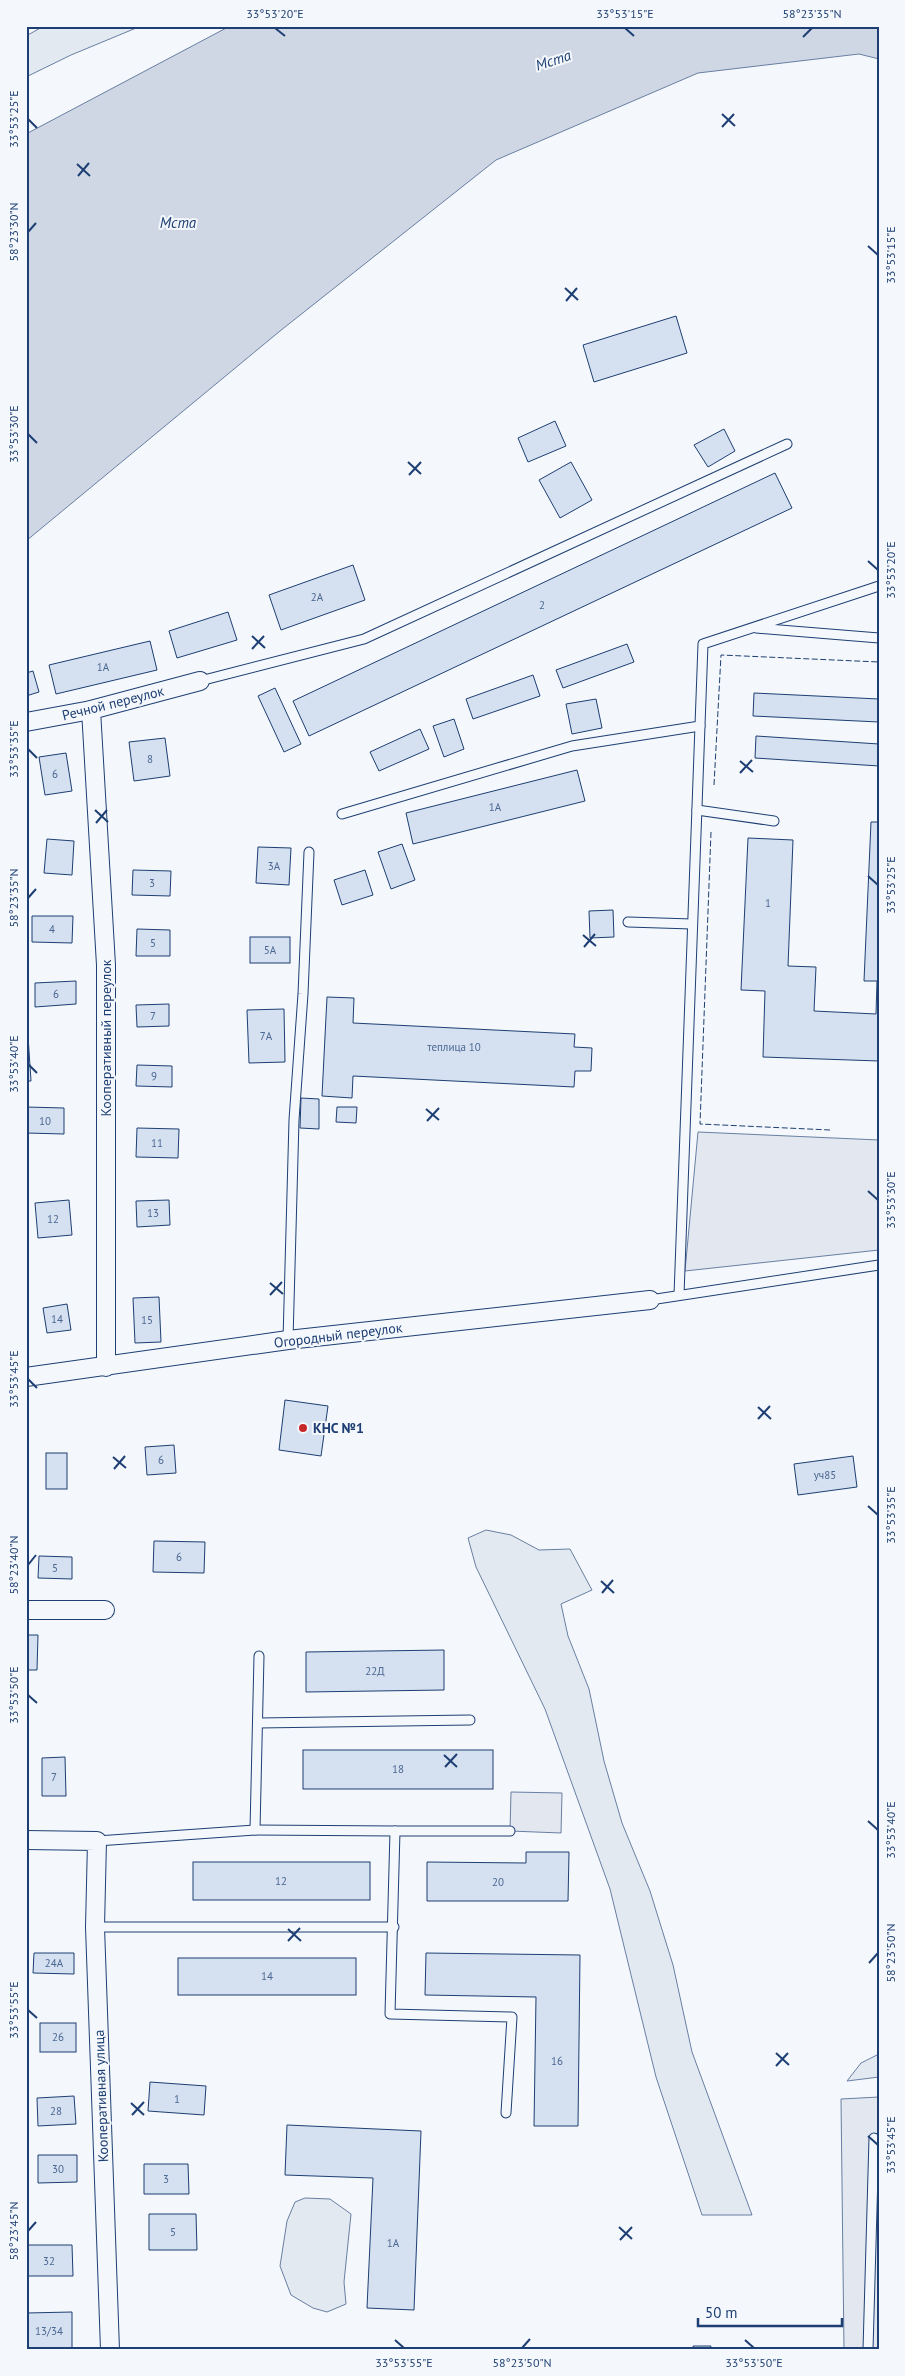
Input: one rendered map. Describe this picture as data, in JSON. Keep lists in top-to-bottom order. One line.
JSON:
{"streets":{"street":["Речной переулок","Кооперативный переулок","Огородный переулок","Кооперативная улица"]},"crossings":[["Речной переулок","Кооперативный переулок"],["Кооперативный переулок","Огородный переулок"]],"water":["Мста"],"places":["КНС №1"],"house_numbers":["2А","2","1А","8","6","1А","3А","3","1","4","5","5А","6","7","7А","теплица 10","9","10","11","13","12","14","15","6","уч85","6","5","22Д","18","7","12","20","24А","14","26","16","1","28","30","3","5","1А","32","13/34"],"scale_bar":"50 m","coordinates":["33°53'20\"E","33°53'15\"E","58°23'35\"N","33°53'25\"E","58°23'30\"N","33°53'30\"E","33°53'35\"E","33°53'40\"E","33°53'45\"E","58°23'40\"N","33°53'50\"E","58°23'50\"N","33°53'55\"E","58°23'45\"N"]}
